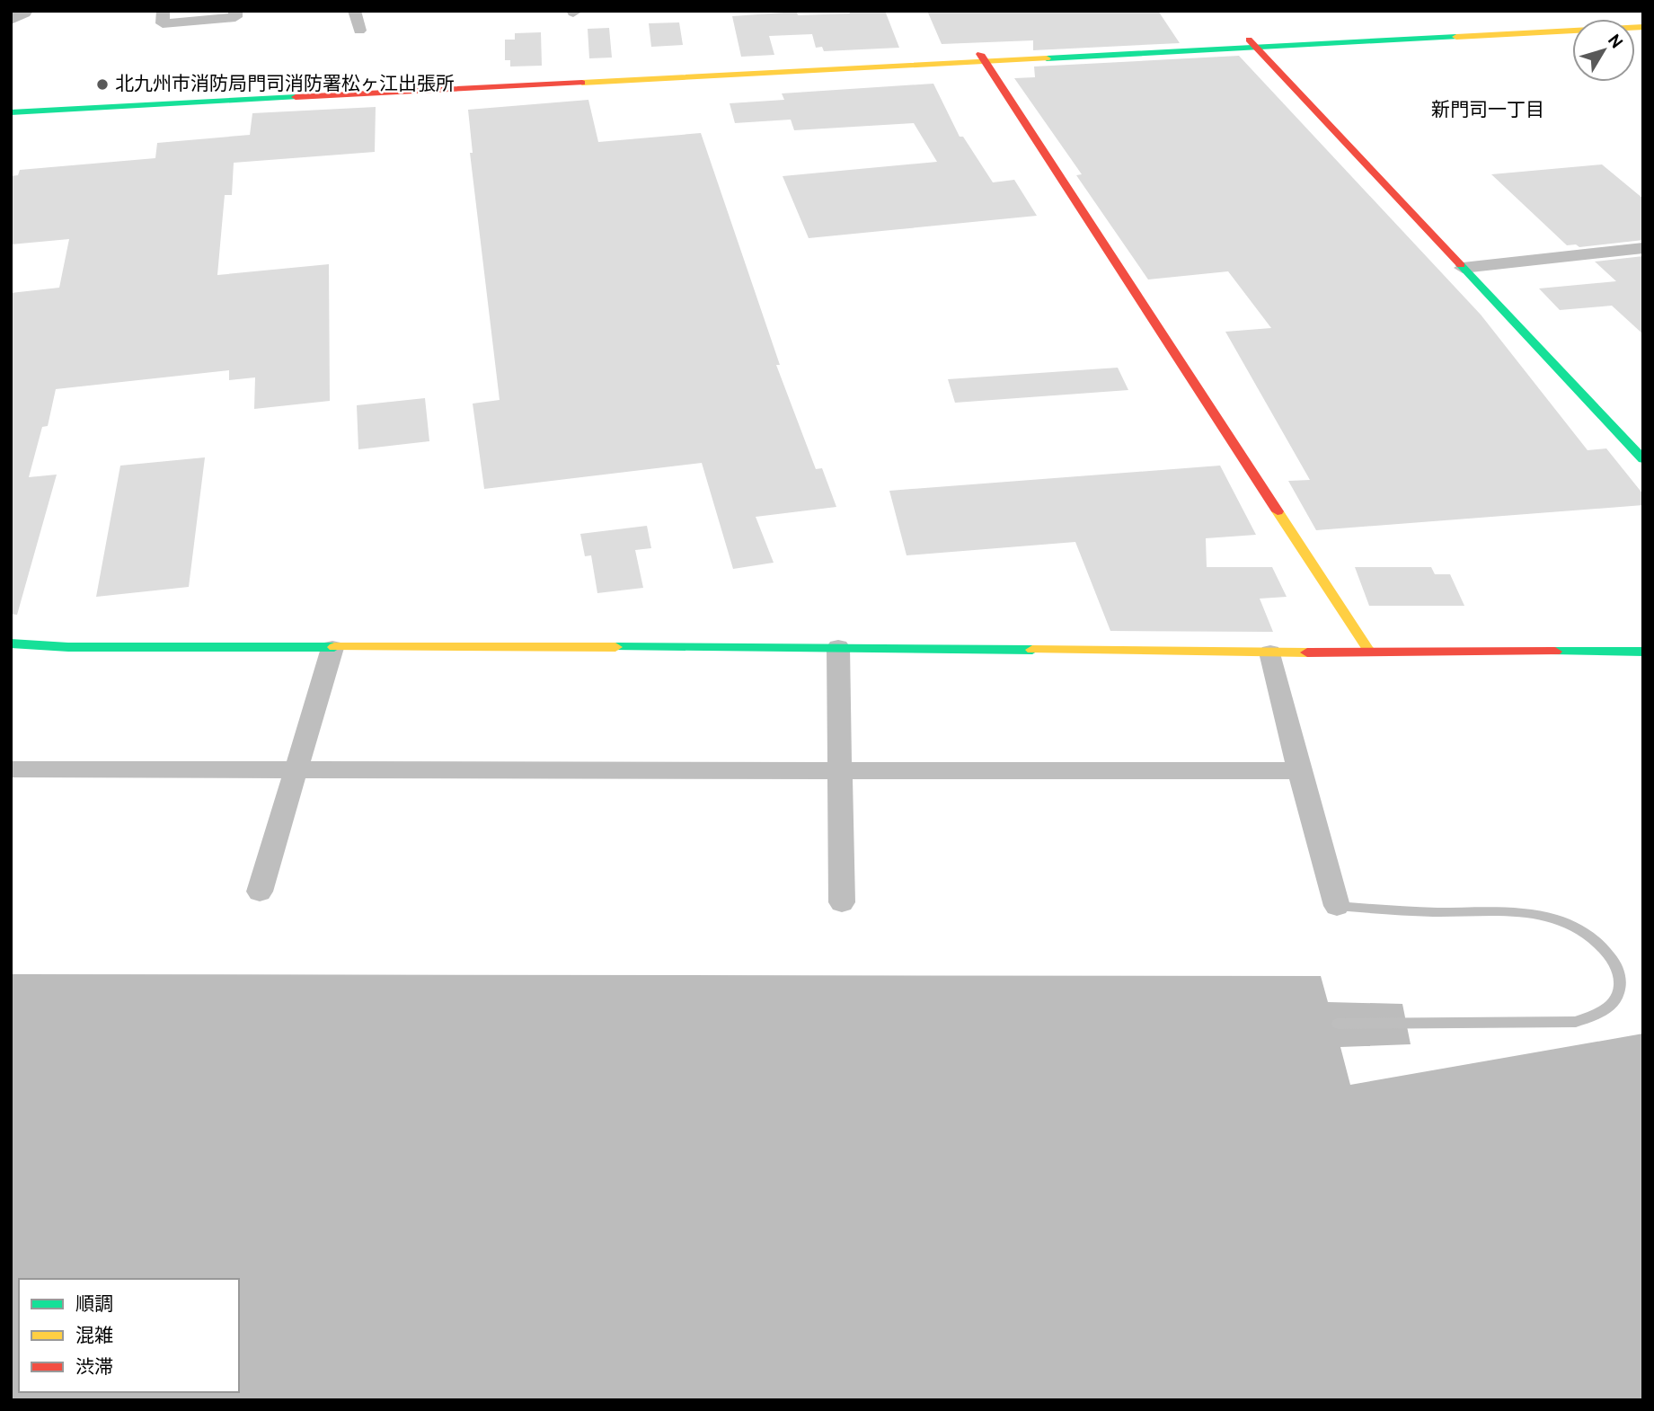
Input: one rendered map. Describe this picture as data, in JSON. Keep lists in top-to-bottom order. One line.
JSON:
{"districts":["新門司一丁目"],"places":["北九州市消防局門司消防署松ヶ江出張所"],"legend":["順調","混雑","渋滞"],"north":"top right"}
